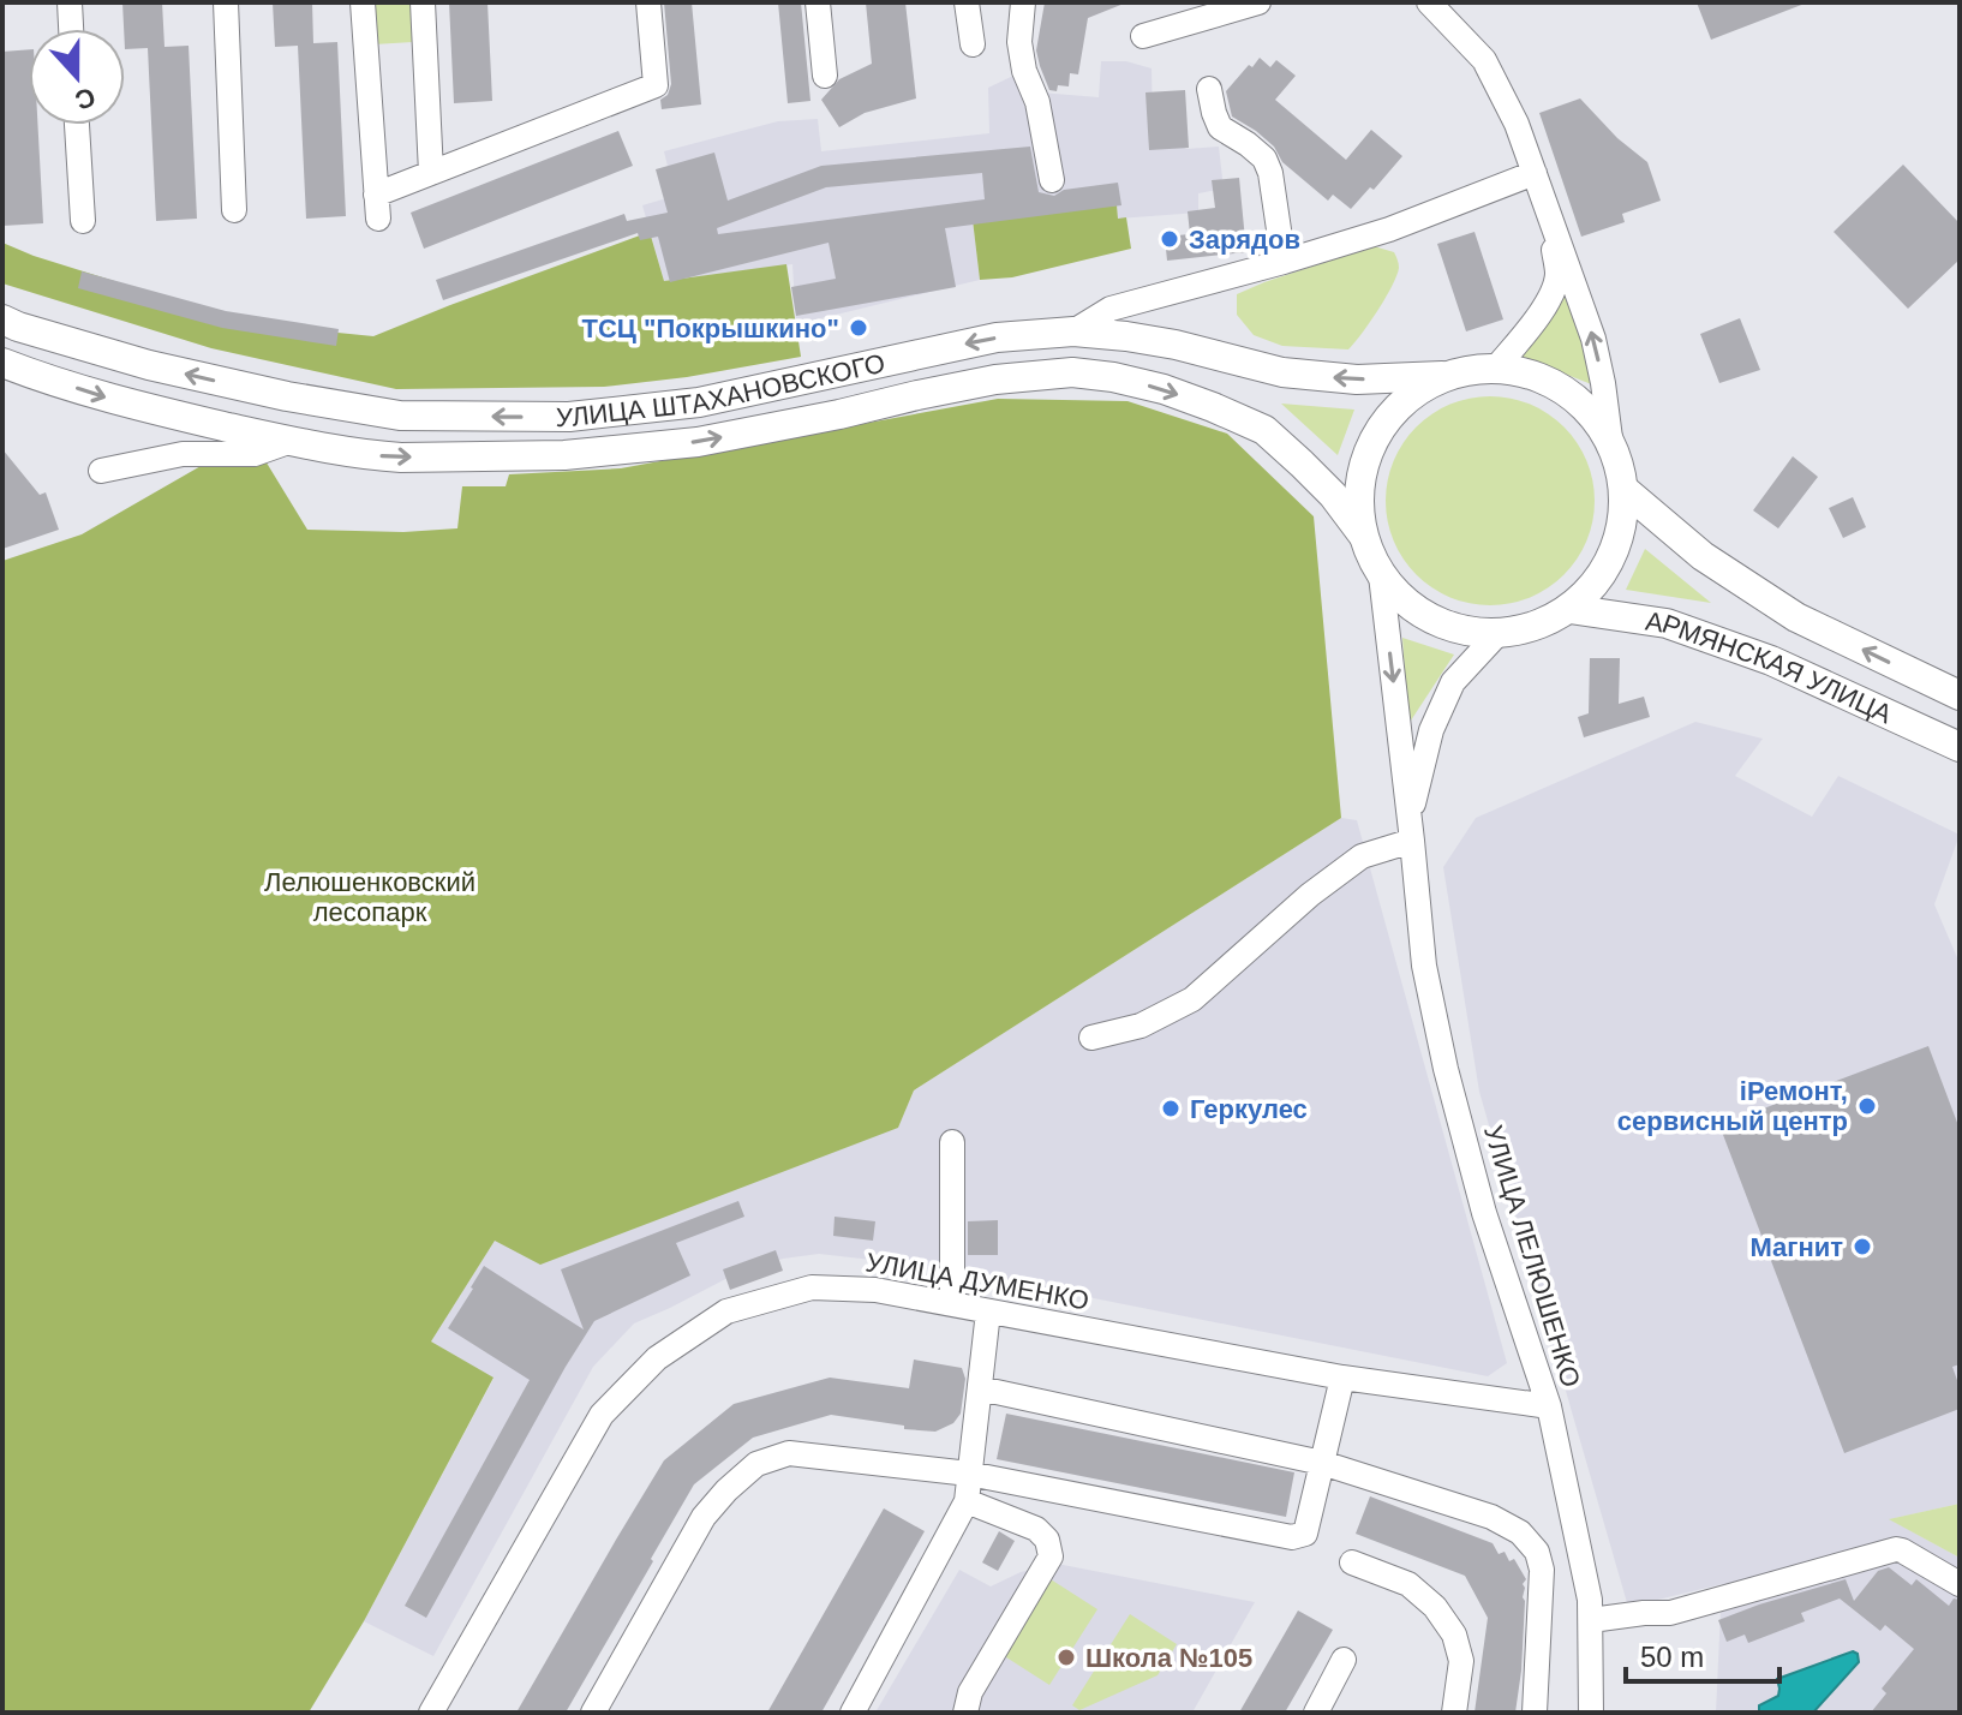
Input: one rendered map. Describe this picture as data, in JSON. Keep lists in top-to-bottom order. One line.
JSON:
{"streets":{"main road":["УЛИЦА ШТАХАНОВСКОГО","АРМЯНСКАЯ УЛИЦА"],"street":["УЛИЦА ЛЕЛЮШЕНКО","УЛИЦА ДУМЕНКО"]},"crossings":[["УЛИЦА ШТАХАНОВСКОГО","АРМЯНСКАЯ УЛИЦА"],["УЛИЦА ШТАХАНОВСКОГО","УЛИЦА ЛЕЛЮШЕНКО"],["АРМЯНСКАЯ УЛИЦА","УЛИЦА ЛЕЛЮШЕНКО"],["УЛИЦА ЛЕЛЮШЕНКО","УЛИЦА ДУМЕНКО"]],"parks":["Лелюшенковский лесопарк"],"places":["Зарядов","ТСЦ \"Покрышкино\"","iРемонт, сервисный центр","Геркулес","Магнит","Школа №105"],"scale_bar":"50 m","north":"bottom"}
